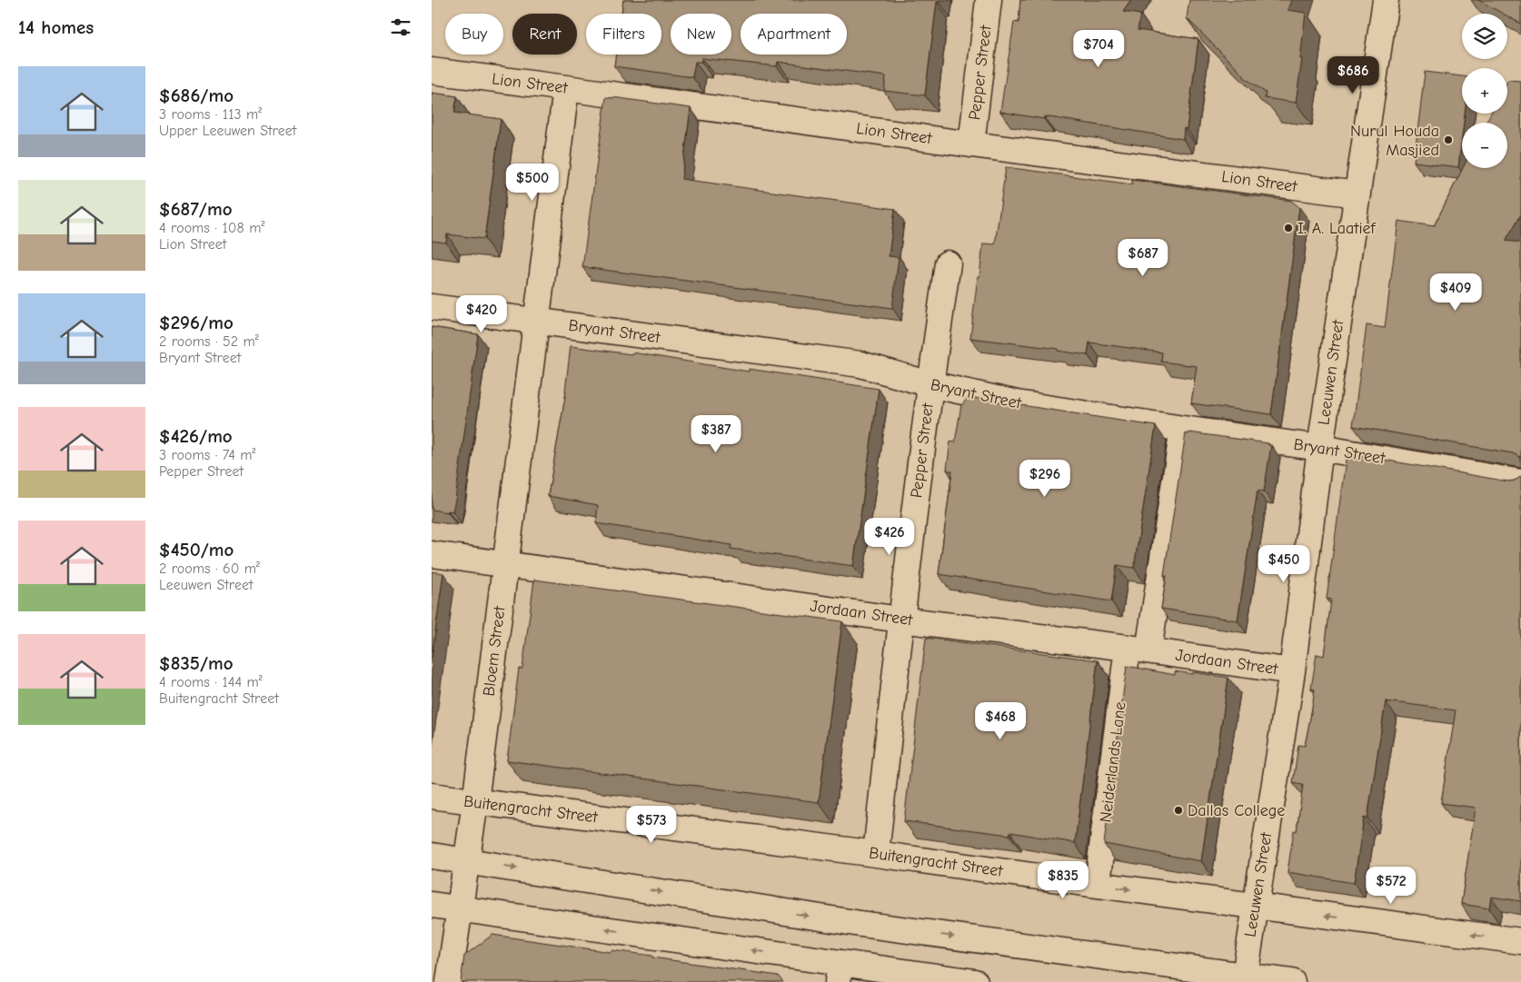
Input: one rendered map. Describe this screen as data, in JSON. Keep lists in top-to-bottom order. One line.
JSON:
{"streets":{"street":["Pepper Street","Lion Street","Bryant Street","Leeuwen Street","Jordaan Street","Bloem Street","Neiderlands Lane","Buitengracht Street"]},"crossings":[["Pepper Street","Lion Street"],["Pepper Street","Bryant Street"],["Pepper Street","Jordaan Street"],["Pepper Street","Buitengracht Street"],["Lion Street","Leeuwen Street"],["Lion Street","Bloem Street"],["Bryant Street","Leeuwen Street"],["Bryant Street","Bloem Street"],["Bryant Street","Neiderlands Lane"],["Leeuwen Street","Jordaan Street"],["Leeuwen Street","Buitengracht Street"],["Jordaan Street","Bloem Street"],["Jordaan Street","Neiderlands Lane"],["Bloem Street","Buitengracht Street"]],"places":["Nurul Houda Masjied","I. A. Laatief","Dallas College"],"page":{"heading":"14 homes","map_buttons":["+","−"],"chip":["Buy","Rent","Filters","New","Apartment"],"price":["$704","$686","$500","$687","$409","$420","$387","$296","$426","$450","$468","$573","$835","$572"],"list":[{"name":"$686/mo","note":"3 rooms · 113 m² · Upper Leeuwen Street"},{"name":"$687/mo","note":"4 rooms · 108 m² · Lion Street"},{"name":"$296/mo","note":"2 rooms · 52 m² · Bryant Street"},{"name":"$426/mo","note":"3 rooms · 74 m² · Pepper Street"},{"name":"$450/mo","note":"2 rooms · 60 m² · Leeuwen Street"},{"name":"$835/mo","note":"4 rooms · 144 m² · Buitengracht Street"}]}}
